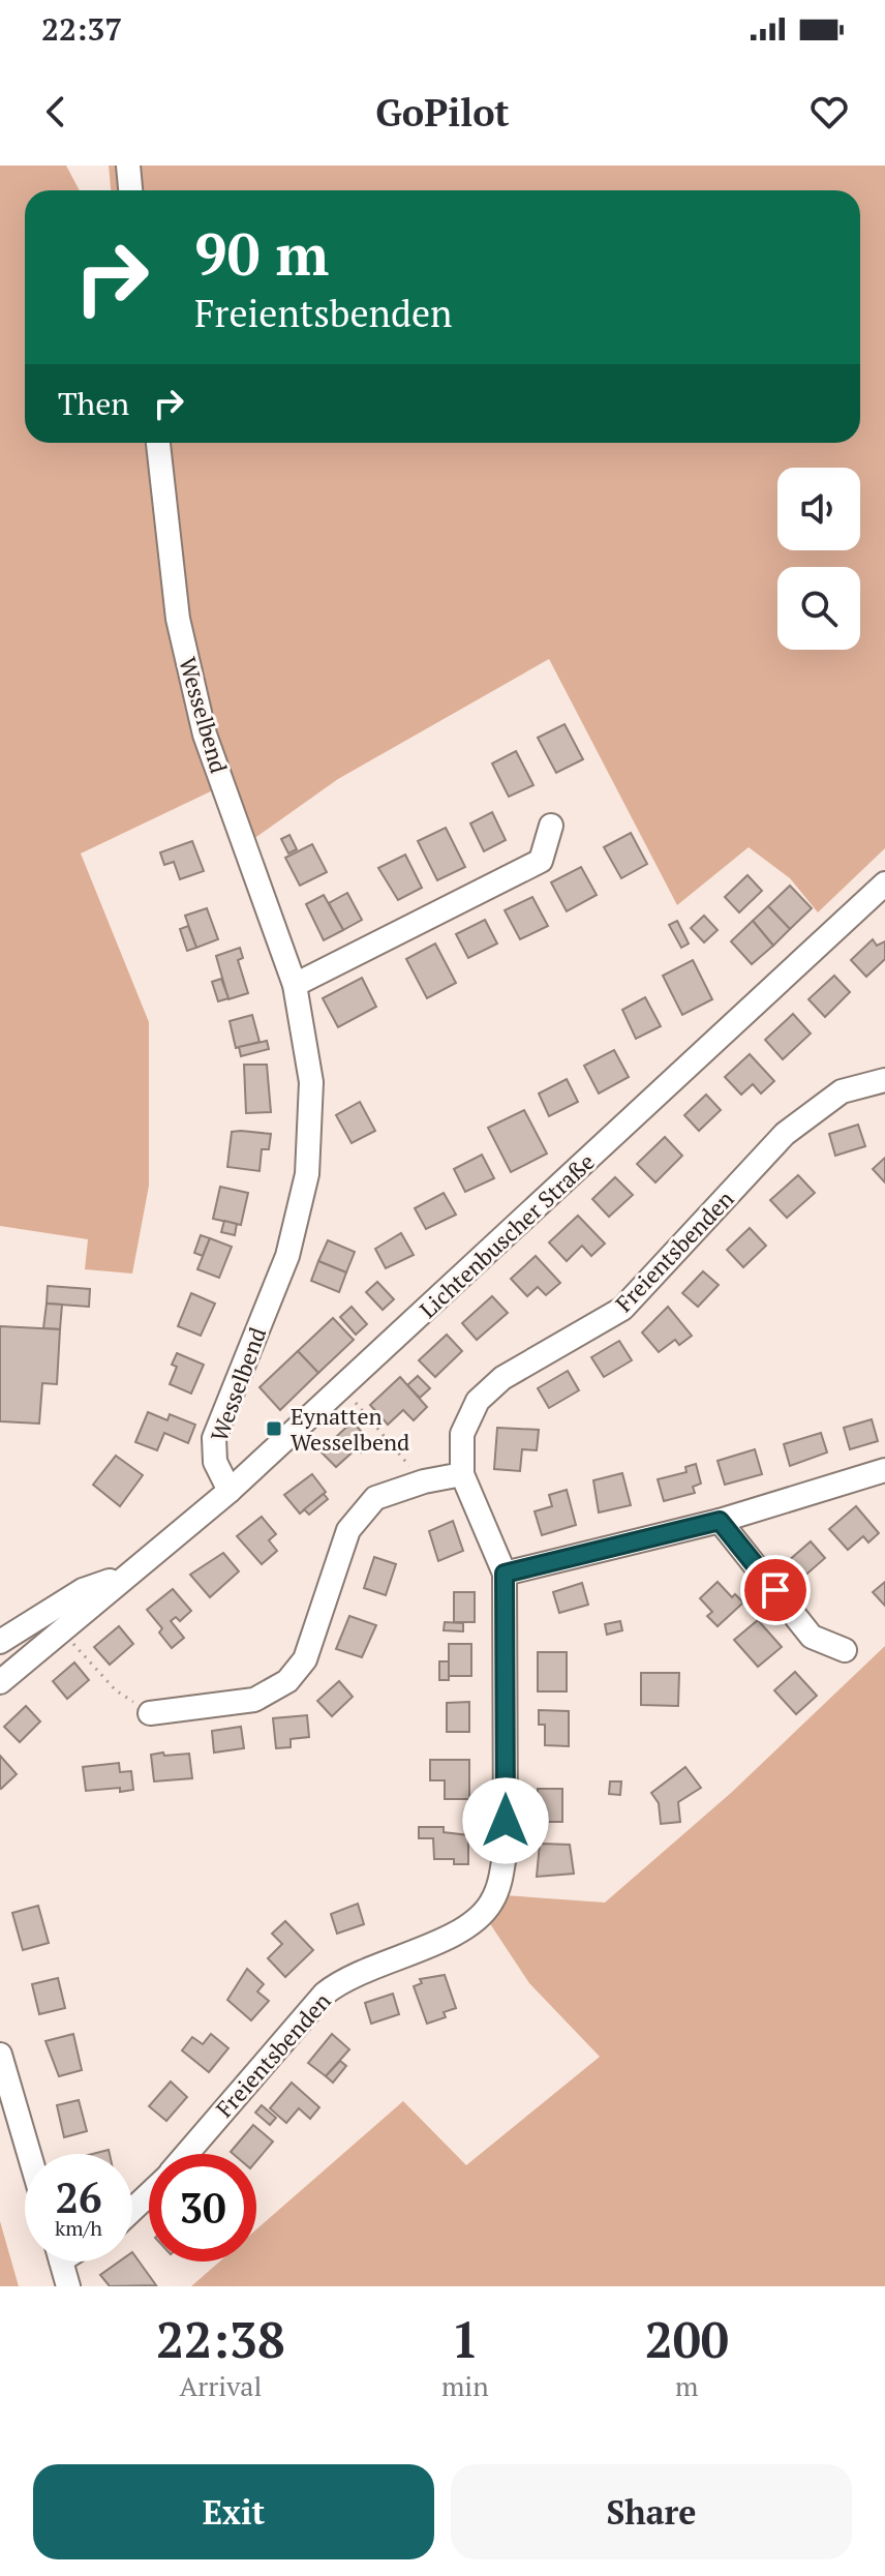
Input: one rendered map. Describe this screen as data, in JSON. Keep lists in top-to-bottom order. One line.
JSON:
{"streets":{"street":["Wesselbend","Lichtenbuscher Straße","Freientsbenden"]},"crossings":[["Wesselbend","Lichtenbuscher Straße"]],"places":{"transit":["Eynatten Wesselbend"]},"page":{"status":"22:37","header":"GoPilot","turn":["90 m","Freientsbenden"],"then":"Then","speed":"26 km/h","limit":"30","eta":["22:38","Arrival","1","min","200","m"],"buttons":["Exit","Share"]}}
